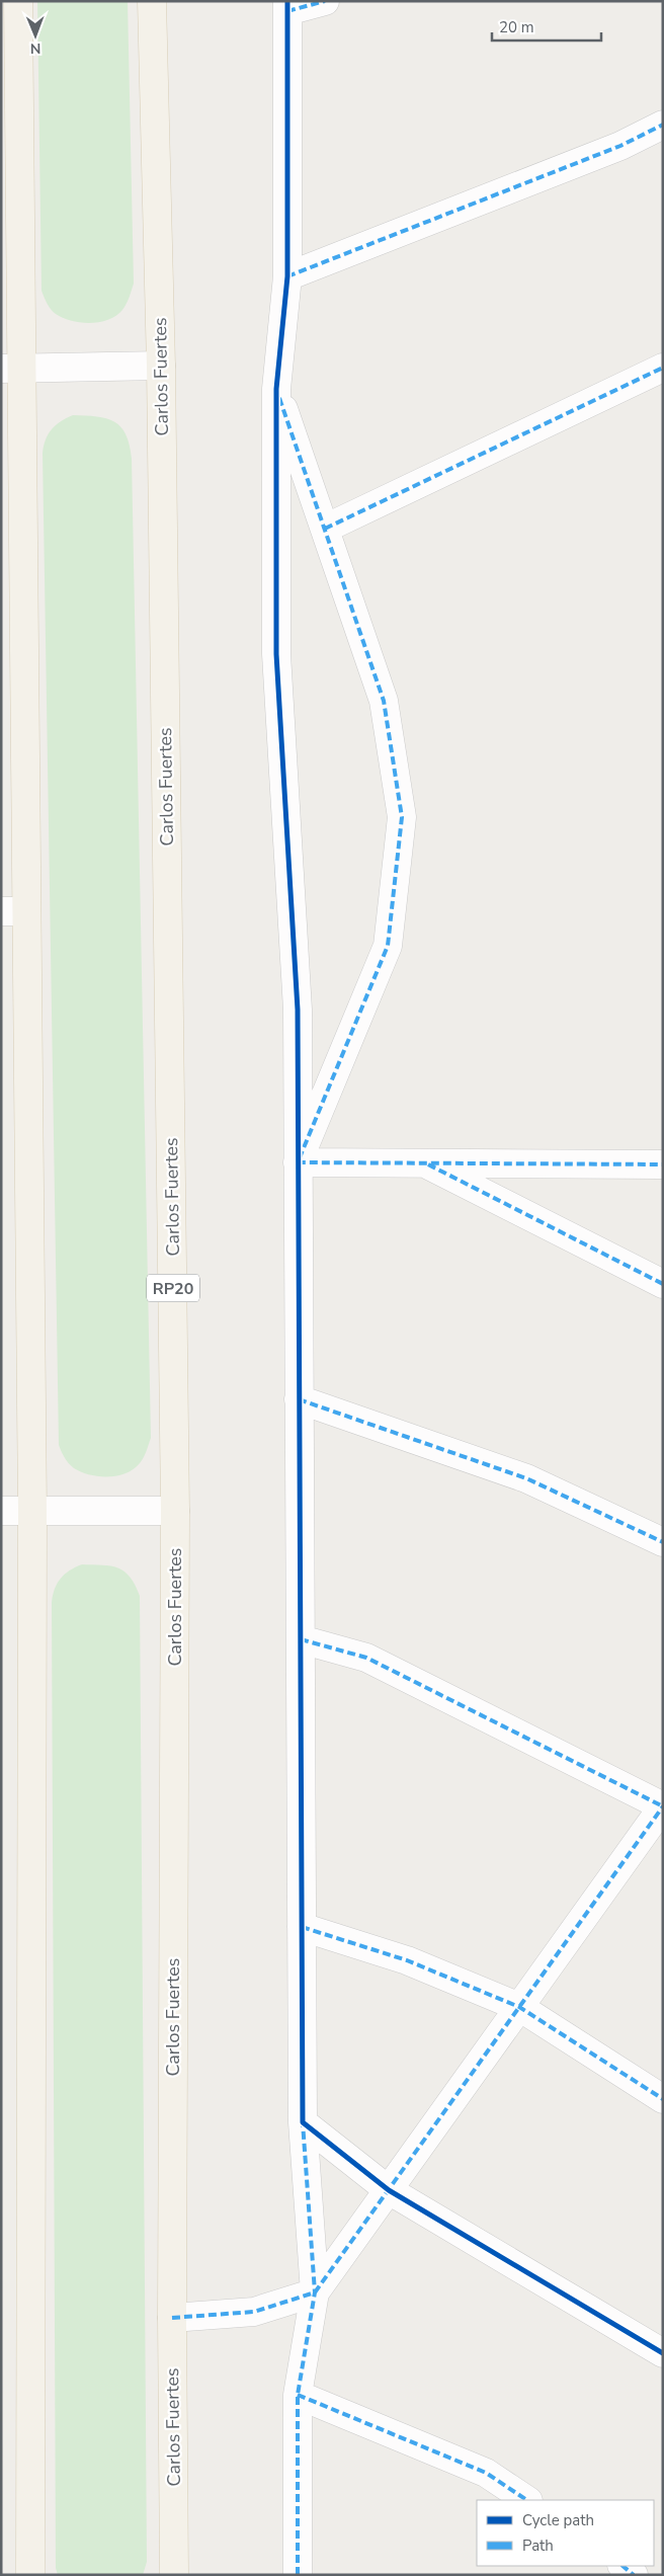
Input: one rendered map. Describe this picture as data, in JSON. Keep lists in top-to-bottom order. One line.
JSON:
{"streets":{"main road":["Carlos Fuertes","RP20"]},"legend":["Cycle path","Path"],"scale_bar":"20 m","north":"bottom"}
